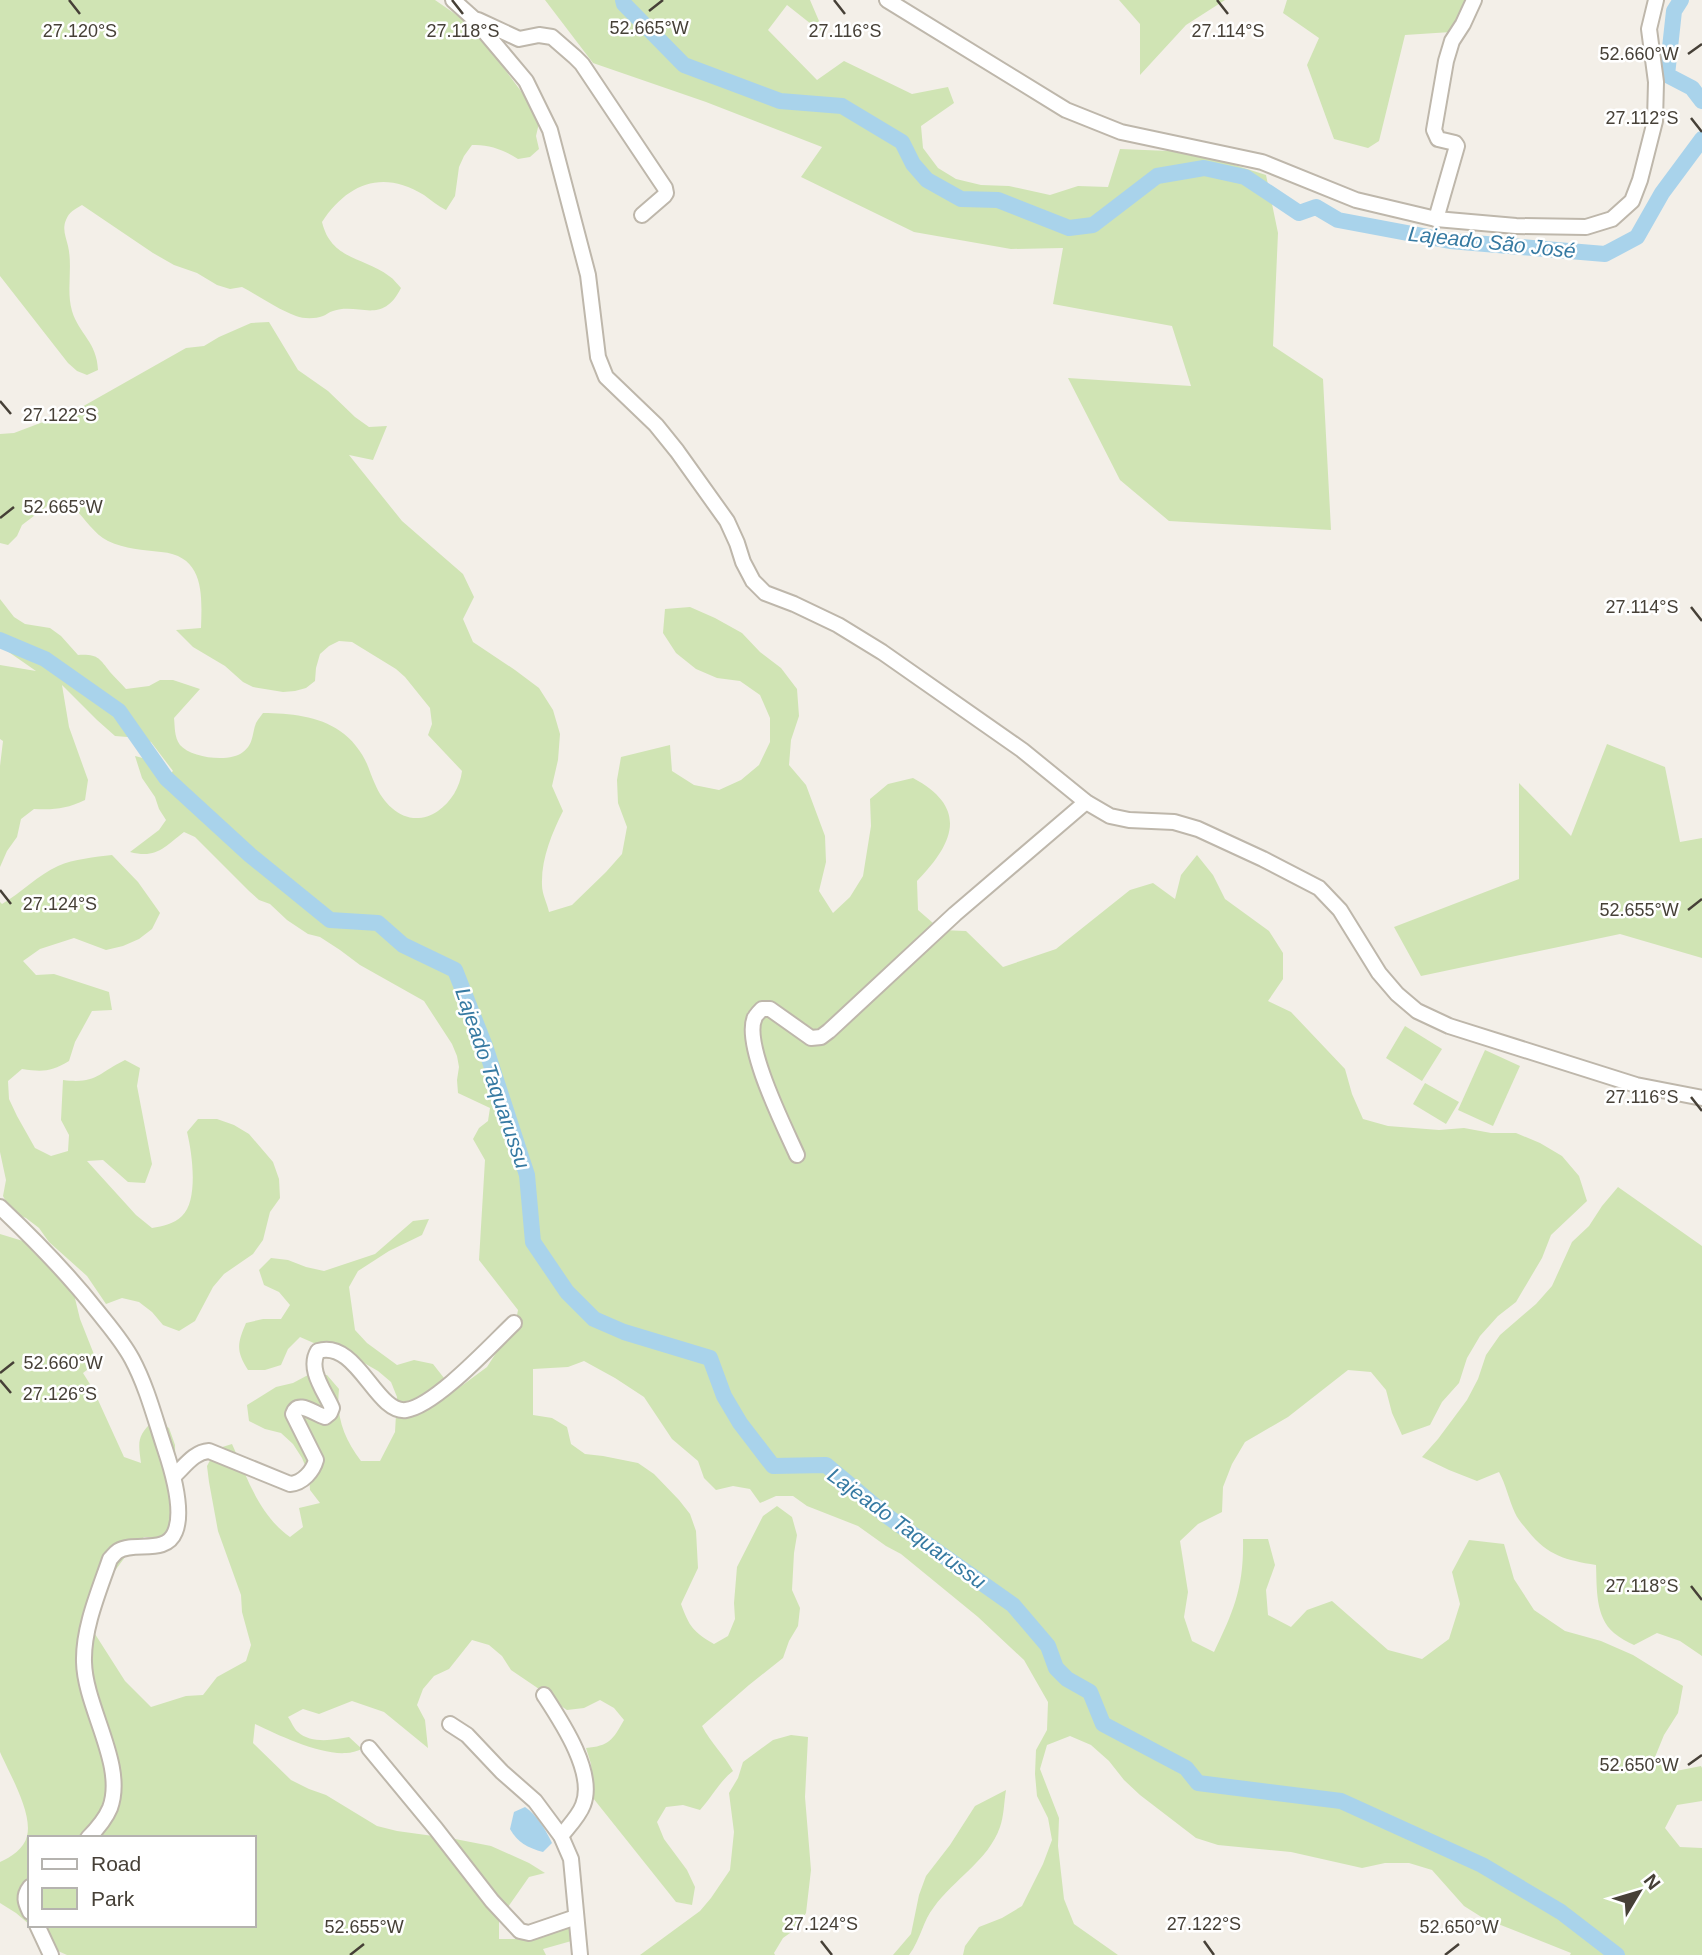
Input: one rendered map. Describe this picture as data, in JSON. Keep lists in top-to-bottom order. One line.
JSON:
{"water":["Lajeado São José","Lajeado Taquarussu"],"legend":["Road","Park"],"north":"top right","coordinates":["52.665°W","27.120°S","27.118°S","27.116°S","27.114°S","52.660°W","27.112°S","27.122°S","27.124°S","52.655°W","27.126°S","52.650°W"]}
